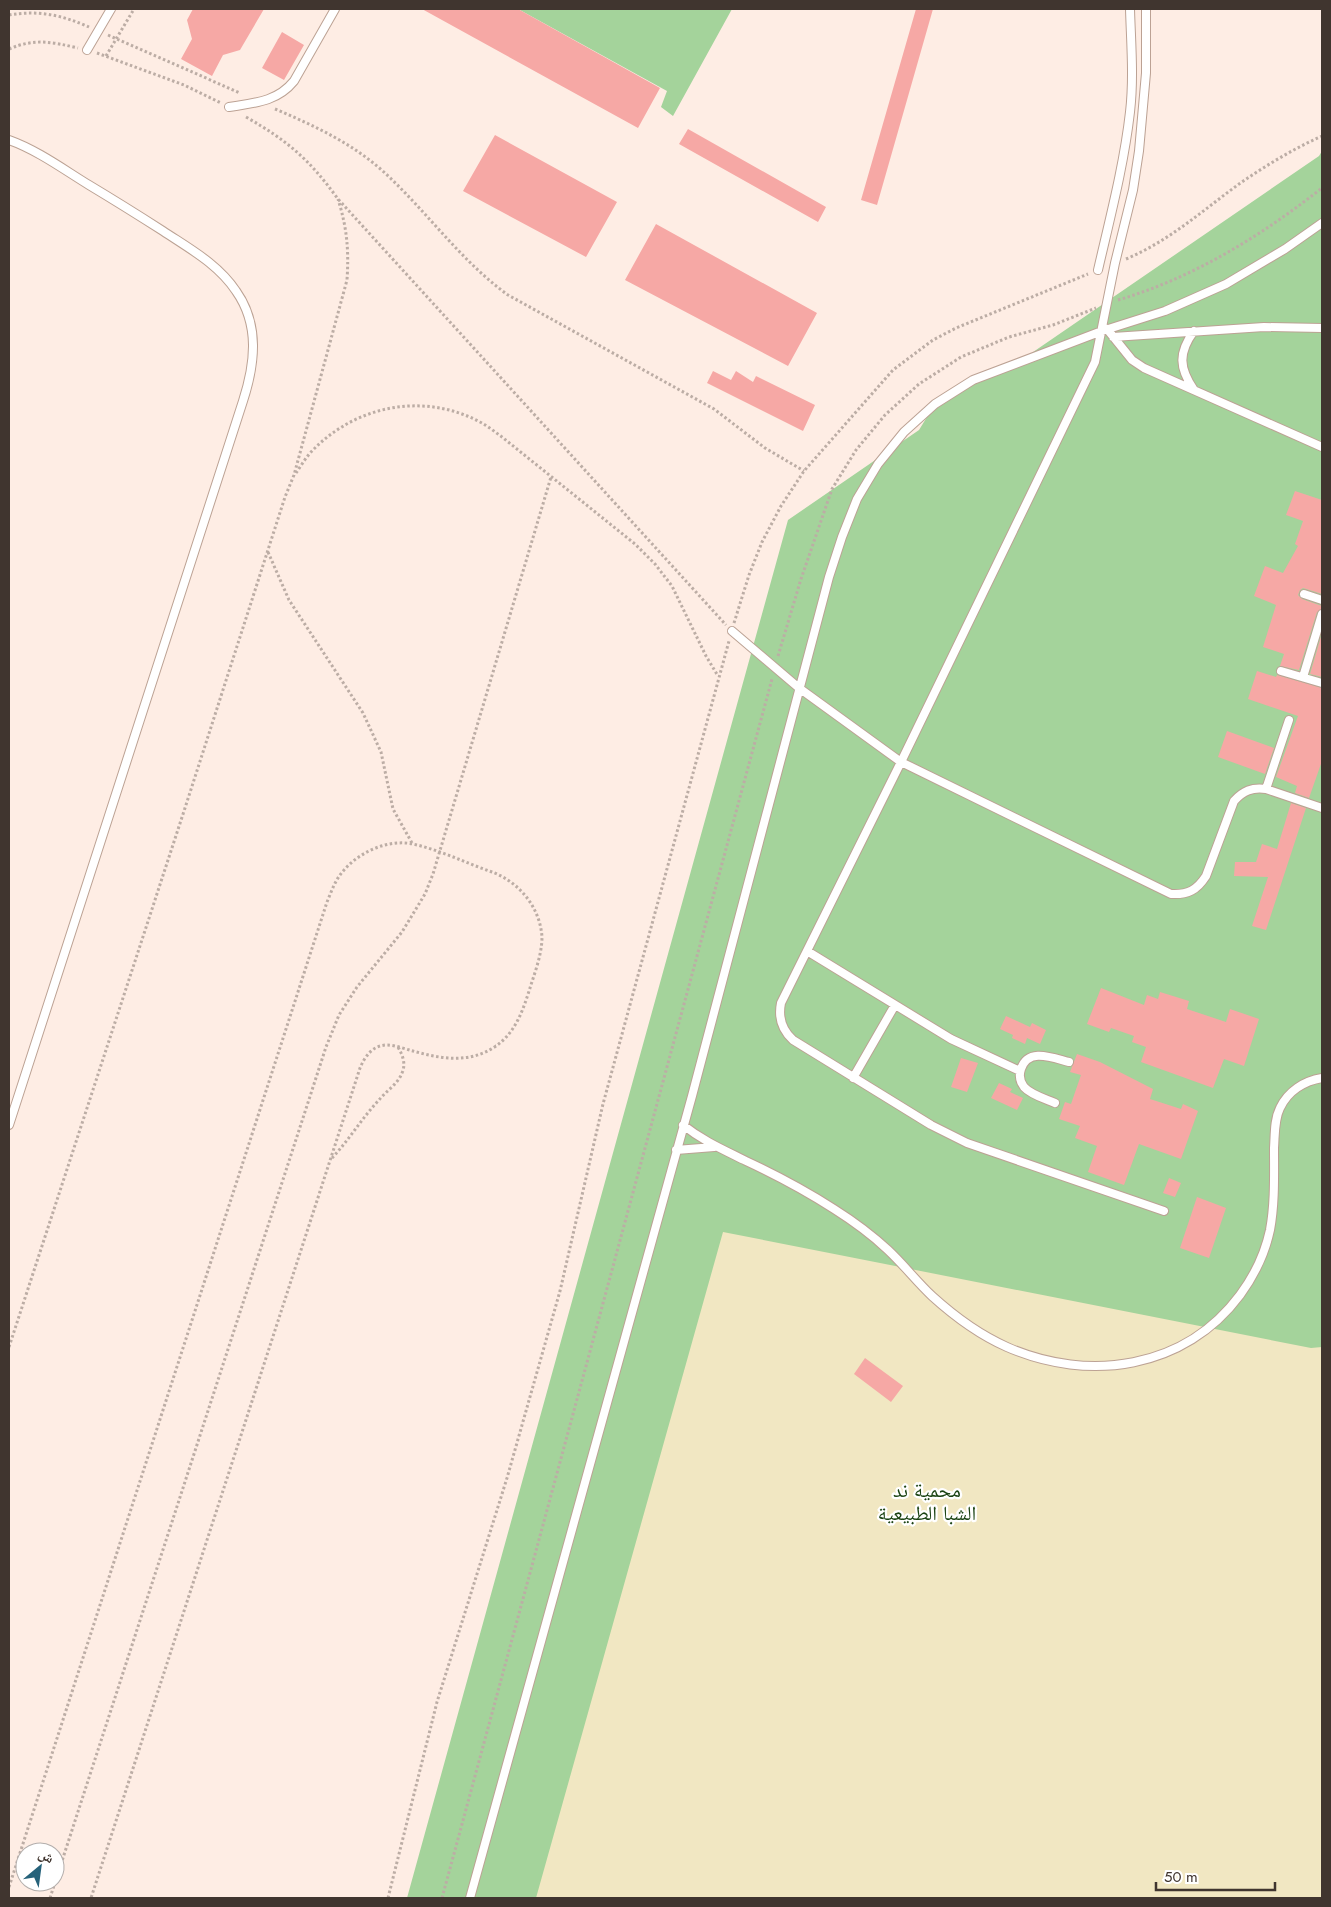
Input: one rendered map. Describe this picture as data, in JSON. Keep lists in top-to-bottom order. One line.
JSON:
{"parks":["محمية ند الشبا الطبيعية"],"scale_bar":"50 m","north":"top right"}
